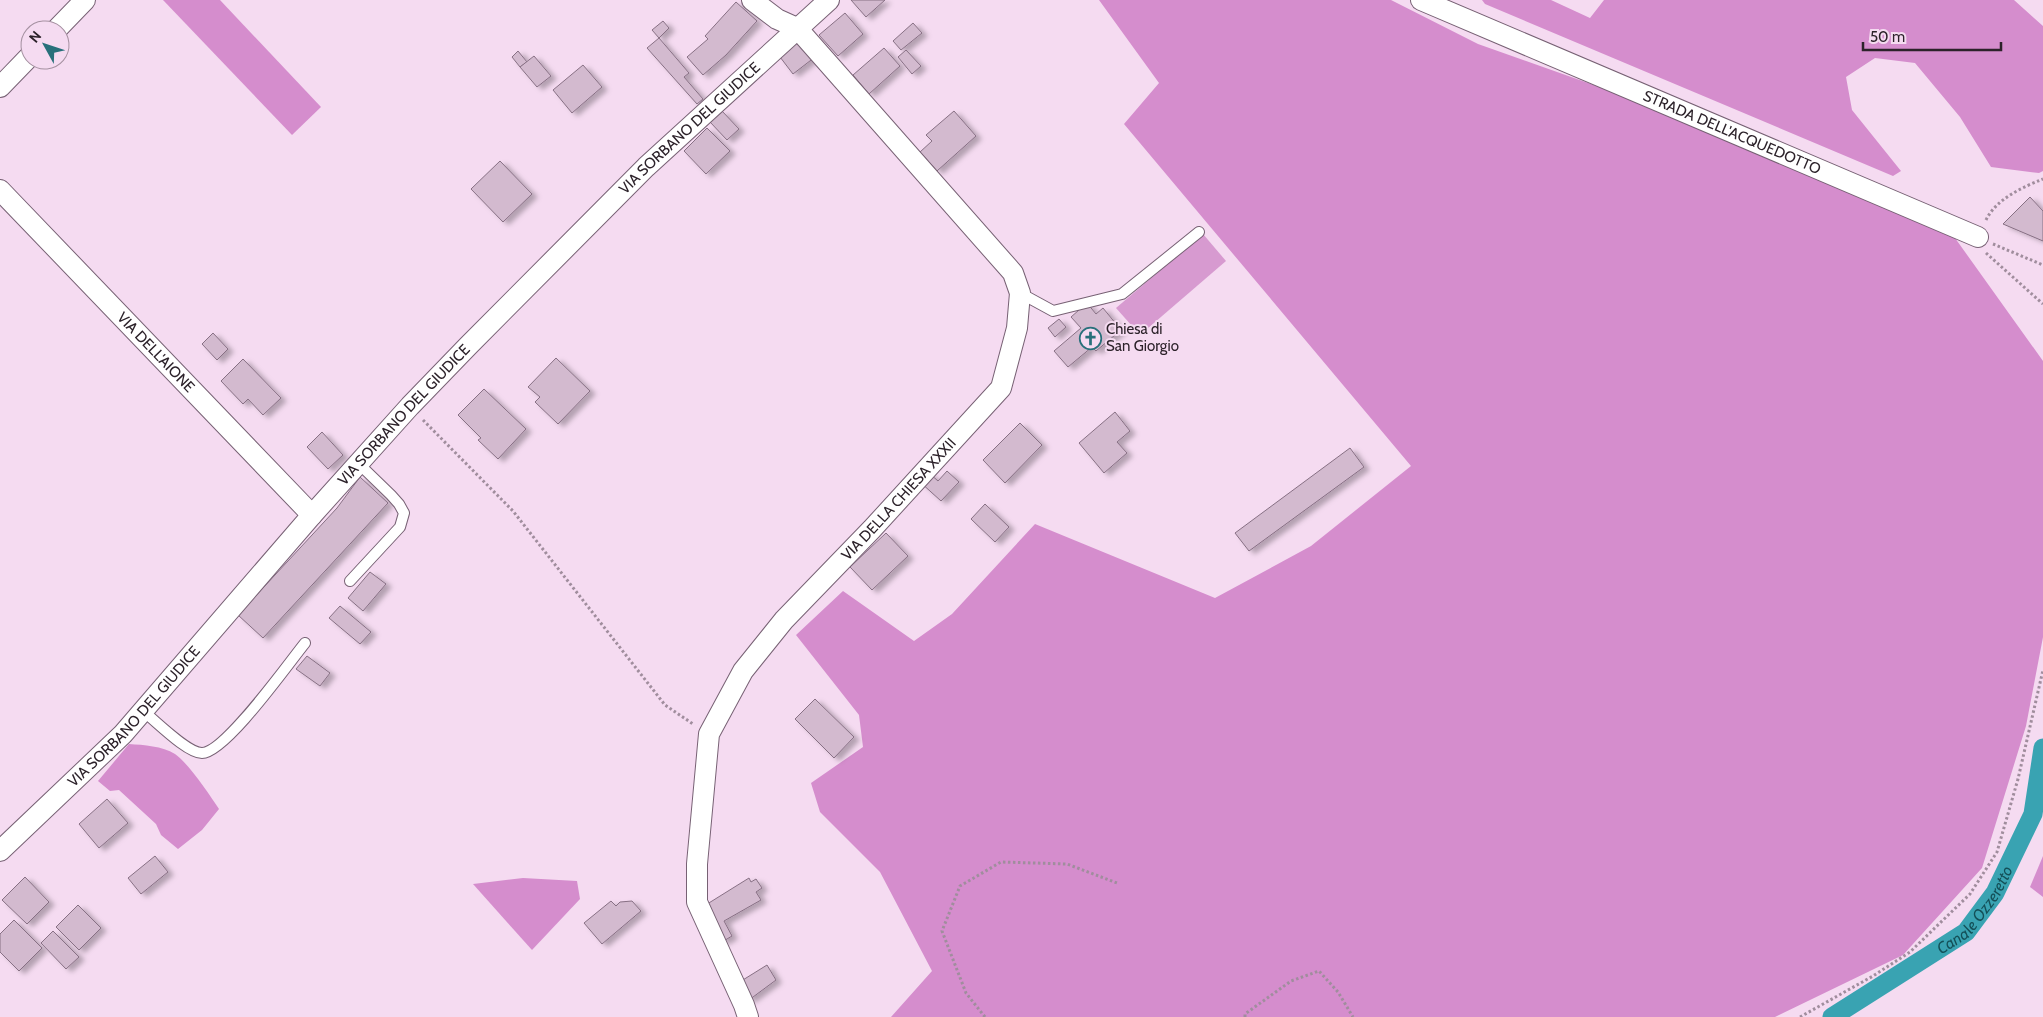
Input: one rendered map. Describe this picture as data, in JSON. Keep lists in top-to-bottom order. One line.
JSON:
{"streets":{"street":["VIA SORBANO DEL GIUDICE","STRADA DELL'ACQUEDOTTO","VIA DELL'AIONE","VIA DELLA CHIESA XXXII"]},"crossings":[["VIA SORBANO DEL GIUDICE","VIA DELL'AIONE"],["VIA SORBANO DEL GIUDICE","VIA DELLA CHIESA XXXII"]],"water":["Canale Ozzeretto"],"places":{"church":["Chiesa di San Giorgio"]},"scale_bar":"50 m","north":"top left"}
